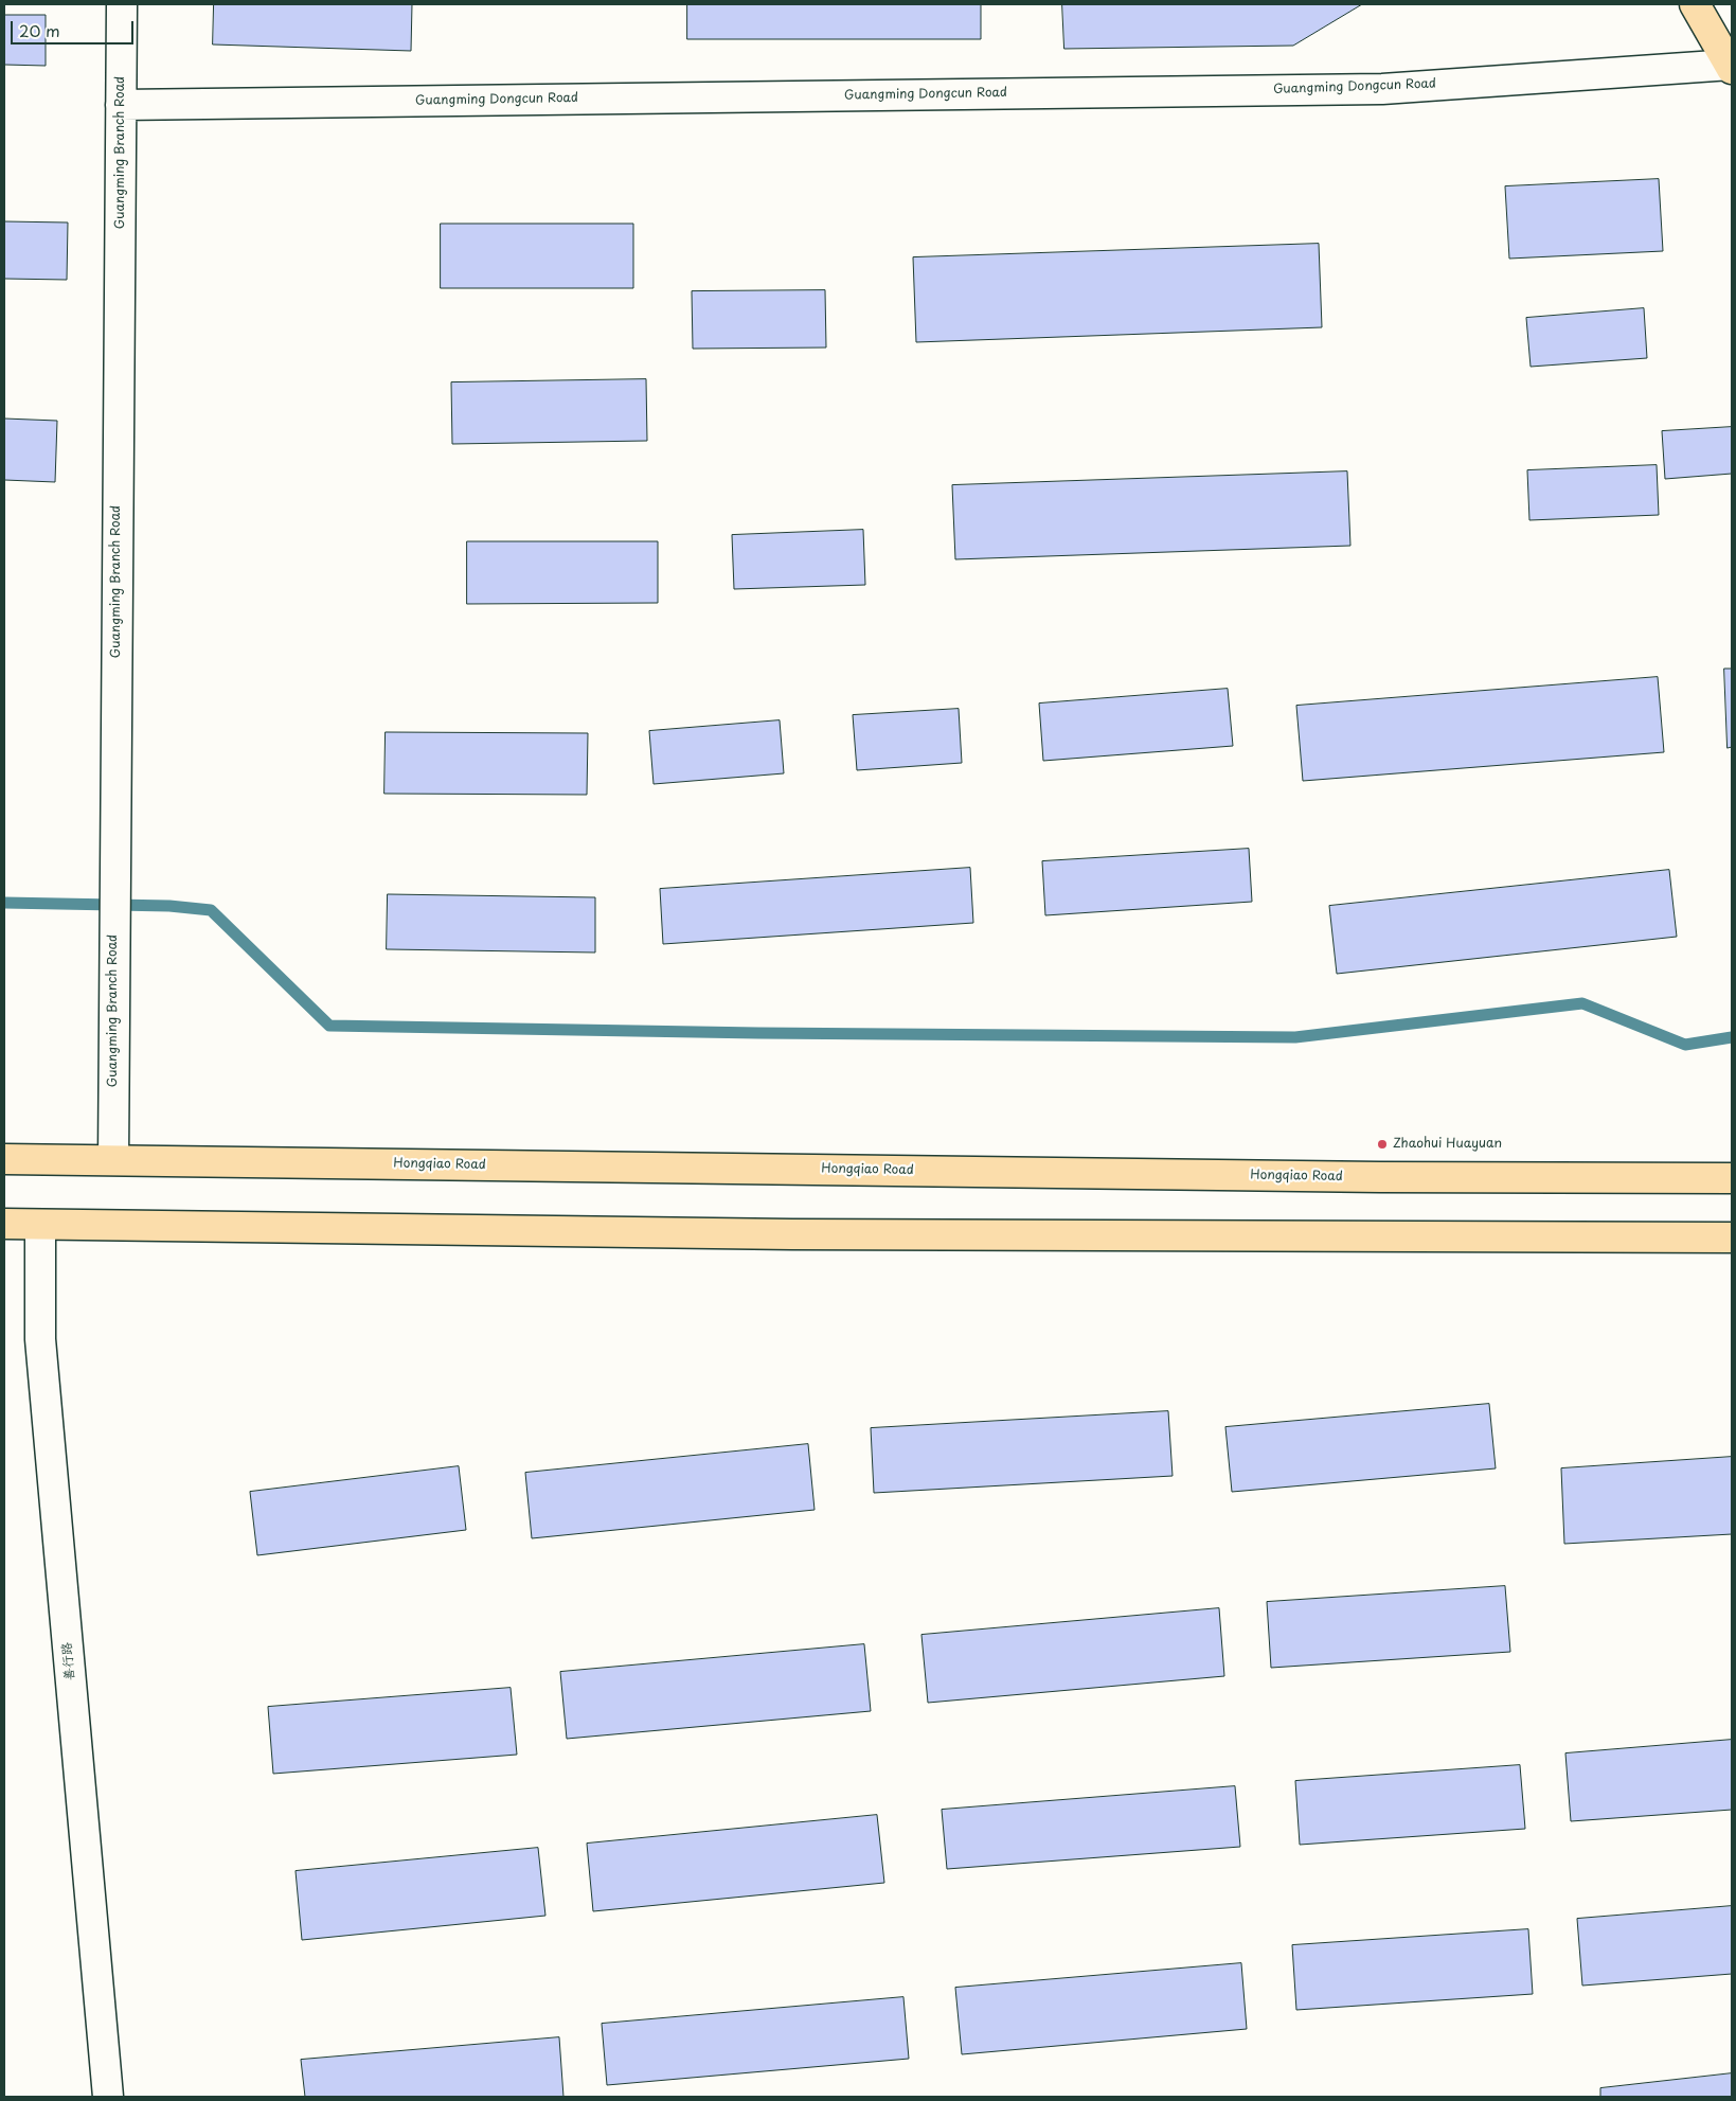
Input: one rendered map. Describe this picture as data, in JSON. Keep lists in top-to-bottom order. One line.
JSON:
{"streets":{"main road":["Hongqiao Road"],"street":["Guangming Dongcun Road","Guangming Branch Road","善行路"]},"crossings":[["Guangming Dongcun Road","Guangming Branch Road"],["Guangming Branch Road","Hongqiao Road"]],"places":["Zhaohui Huayuan"],"scale_bar":"20 m"}
